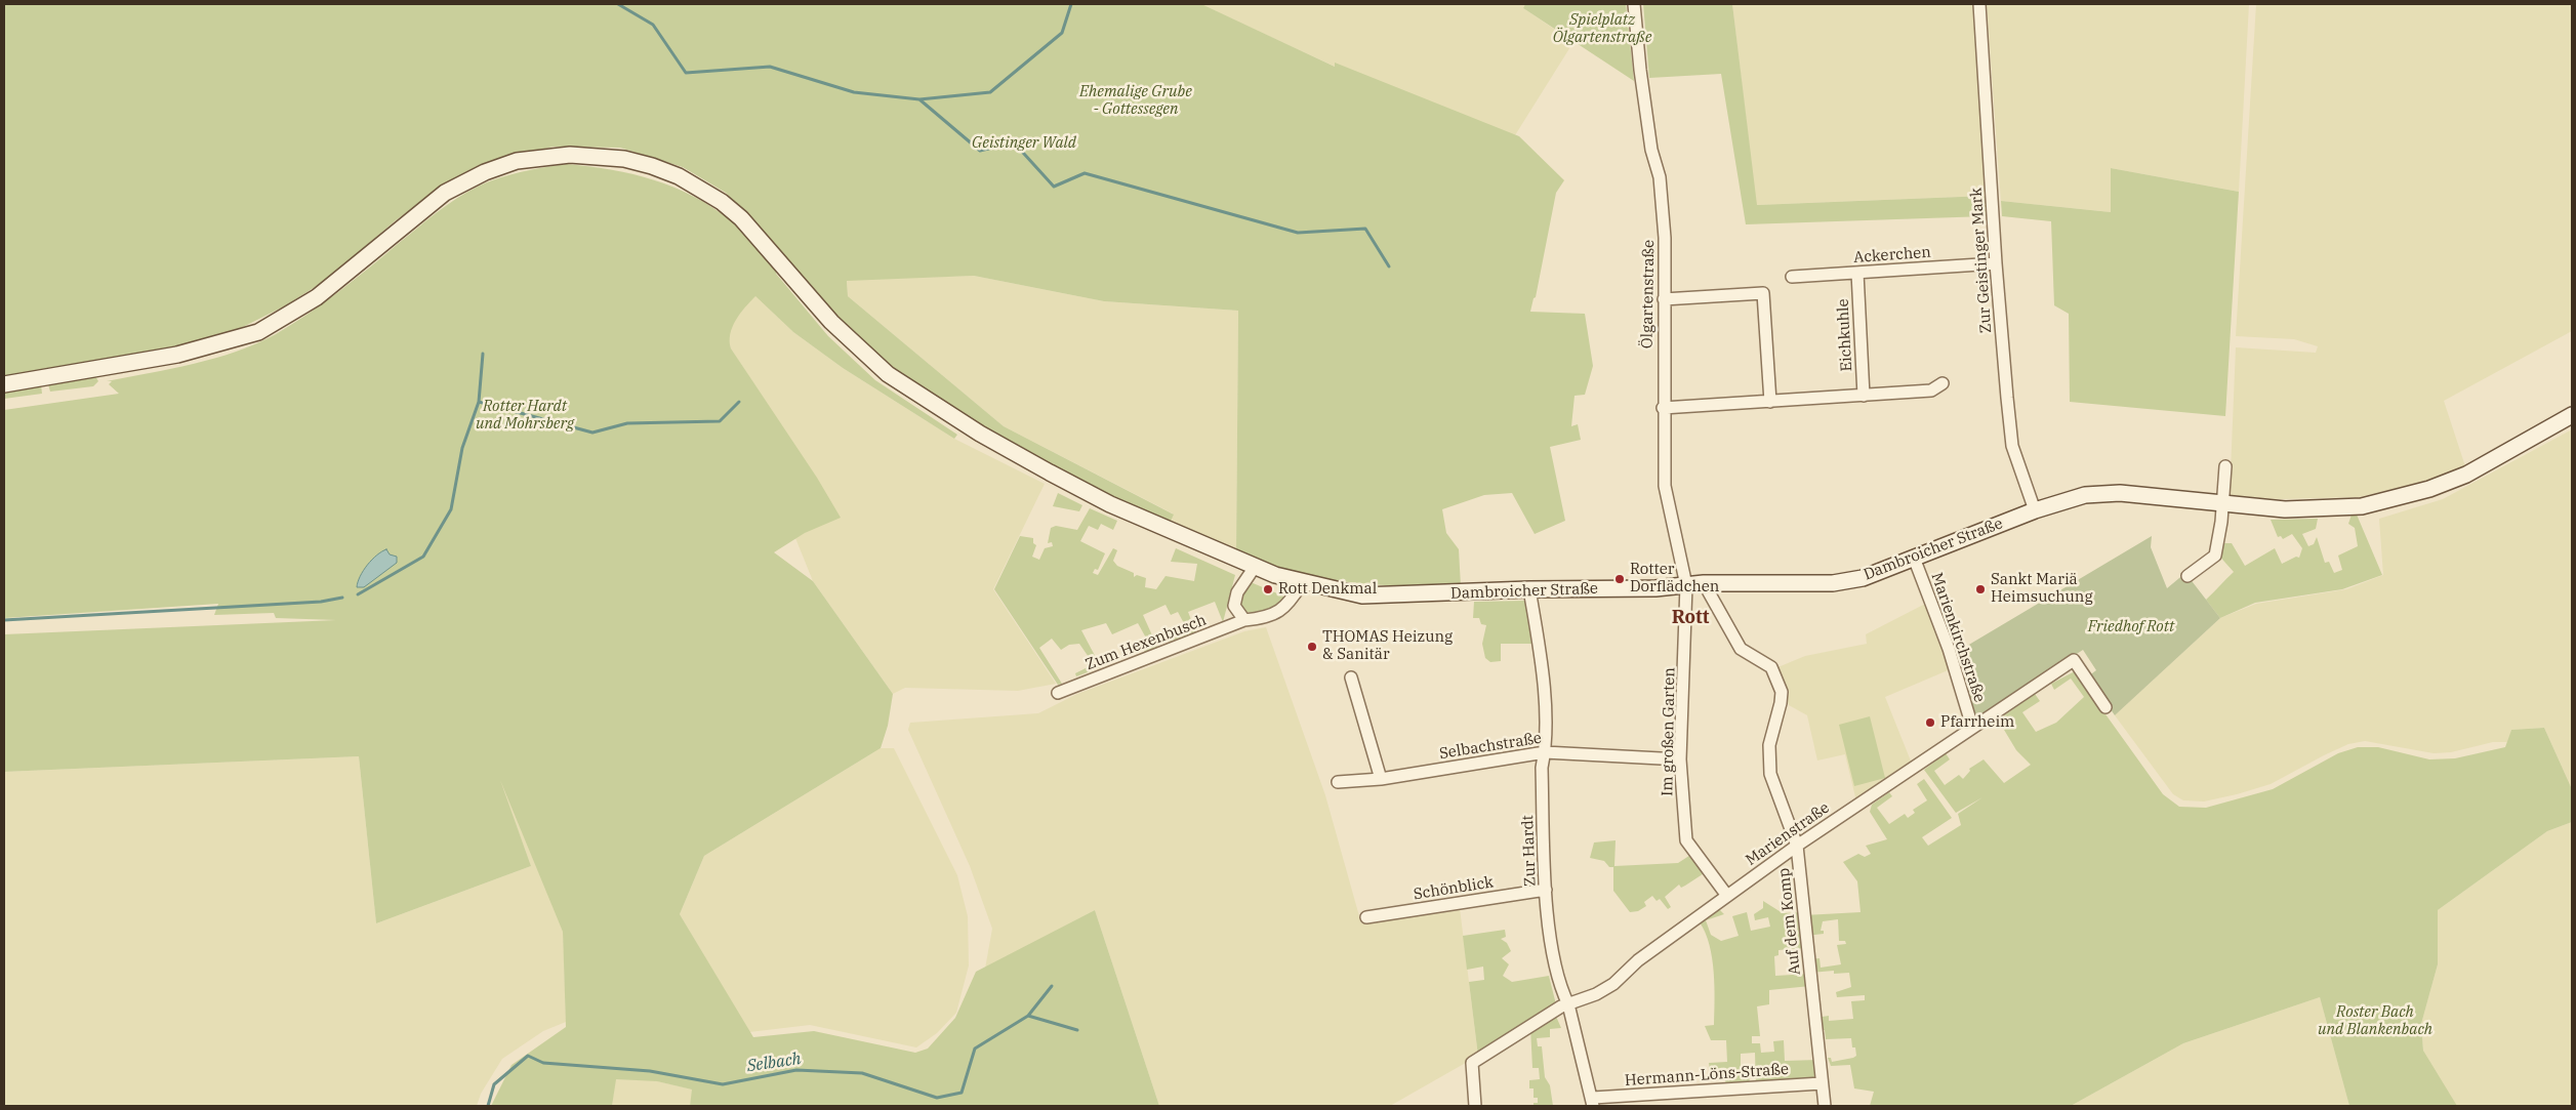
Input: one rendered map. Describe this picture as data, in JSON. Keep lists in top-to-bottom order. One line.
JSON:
{"streets":{"street":["Ackerchen","Zur Geistinger Mark","Ölgartenstraße","Eichkuhle","Dambroicher Straße","Marienkirchstraße","Zum Hexenbusch","Im großen Garten","Selbachstraße","Marienstraße","Zur Hardt","Schönblick","Auf dem Komp","Hermann-Löns-Straße"]},"crossings":[["Ackerchen","Zur Geistinger Mark"],["Ackerchen","Eichkuhle"],["Zur Geistinger Mark","Dambroicher Straße"],["Ölgartenstraße","Dambroicher Straße"],["Ölgartenstraße","Im großen Garten"],["Dambroicher Straße","Marienkirchstraße"],["Dambroicher Straße","Zum Hexenbusch"],["Dambroicher Straße","Im großen Garten"],["Dambroicher Straße","Zur Hardt"],["Dambroicher Straße","Auf dem Komp"],["Marienkirchstraße","Marienstraße"],["Im großen Garten","Selbachstraße"],["Im großen Garten","Marienstraße"],["Selbachstraße","Zur Hardt"],["Marienstraße","Zur Hardt"],["Marienstraße","Auf dem Komp"],["Zur Hardt","Schönblick"],["Zur Hardt","Hermann-Löns-Straße"],["Auf dem Komp","Hermann-Löns-Straße"]],"districts":["Rott"],"water":["Selbach"],"parks":["Spielplatz Ölgartenstraße","Ehemalige Grube - Gottessegen","Geistinger Wald","Rotter Hardt und Mohrsberg","Friedhof Rott","Roster Bach und Blankenbach"],"places":["Rotter Dorflädchen","Rott Denkmal","Sankt Mariä Heimsuchung","THOMAS Heizung & Sanitär","Pfarrheim"]}
